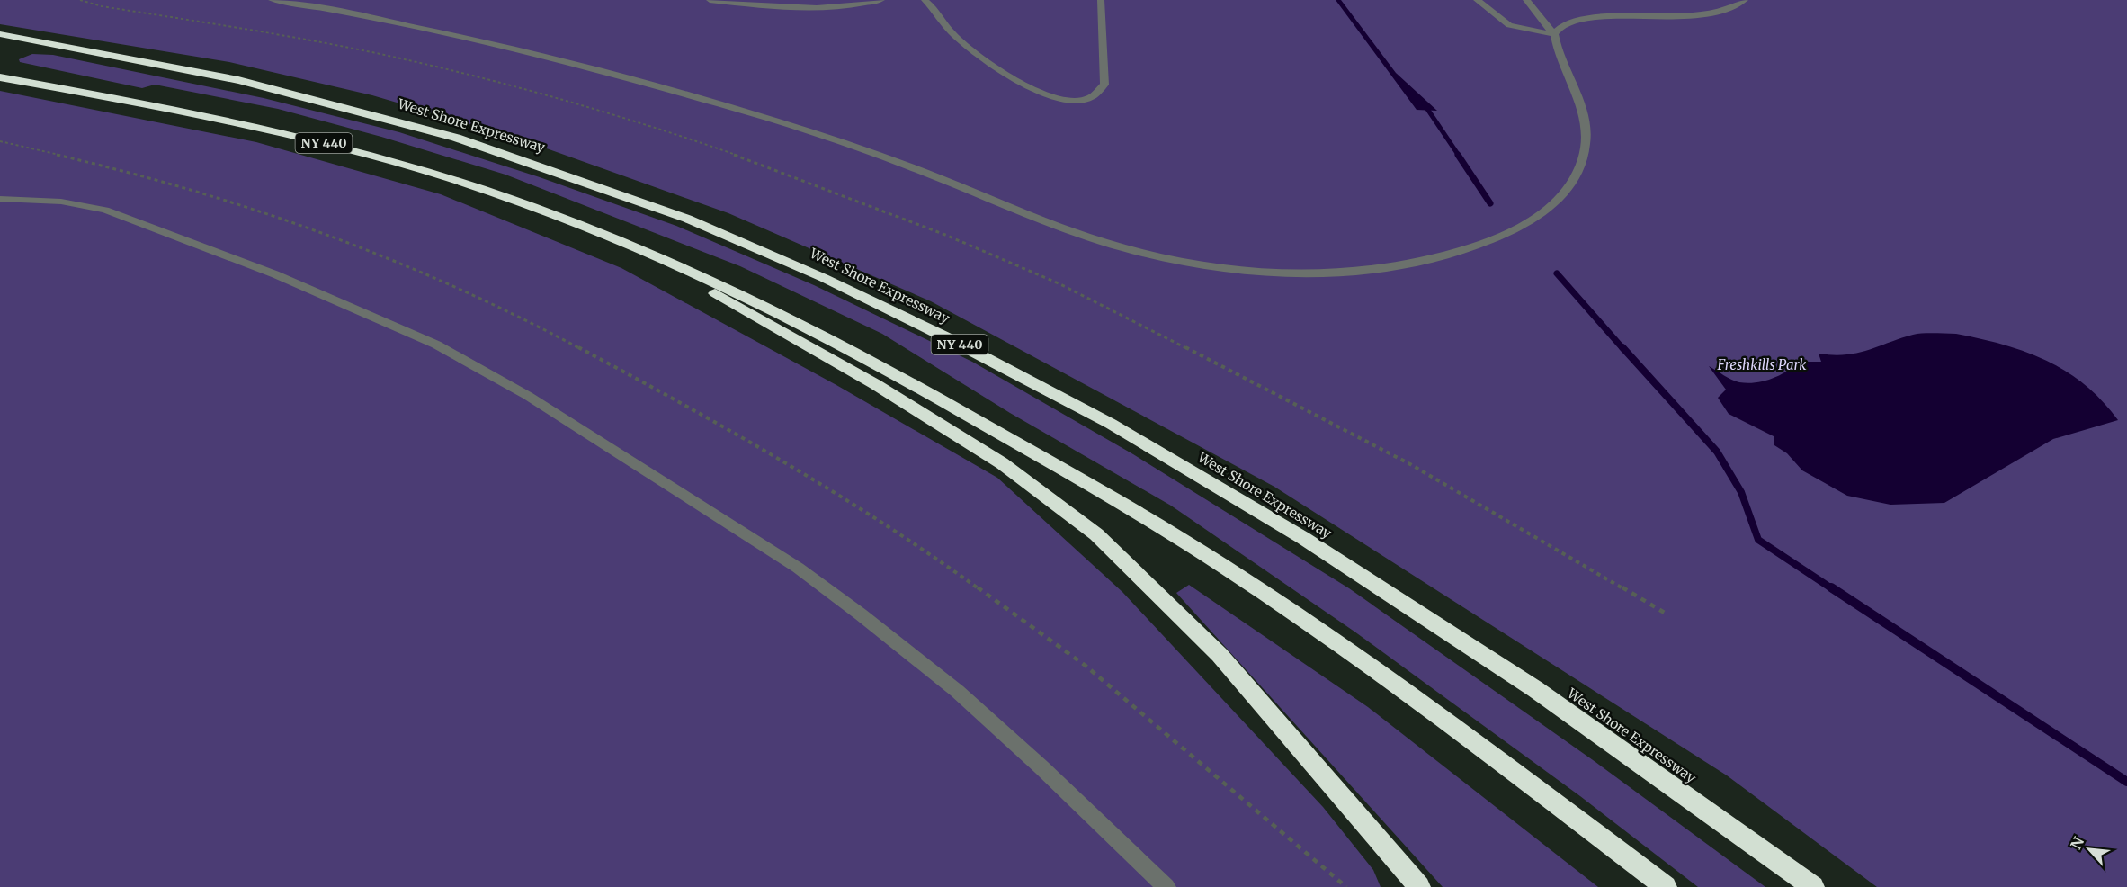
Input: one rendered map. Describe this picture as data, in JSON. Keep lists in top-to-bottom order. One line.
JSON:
{"streets":{"highway":["West Shore Expressway","NY 440"]},"parks":["Freshkills Park"],"north":"top left"}
